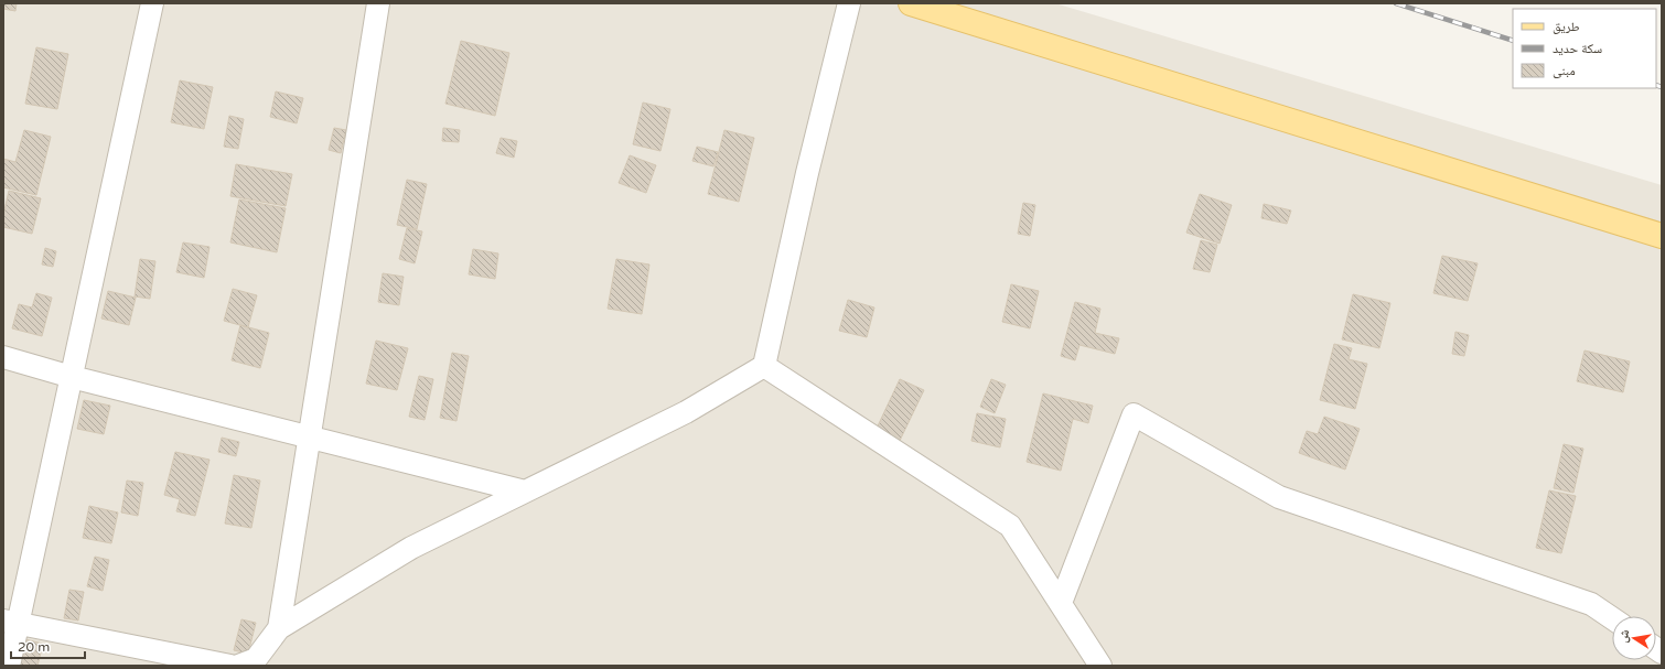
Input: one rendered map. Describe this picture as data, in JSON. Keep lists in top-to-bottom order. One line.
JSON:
{"legend":["طريق","سكة حديد","مبنى"],"scale_bar":"20 m","north":"left"}
